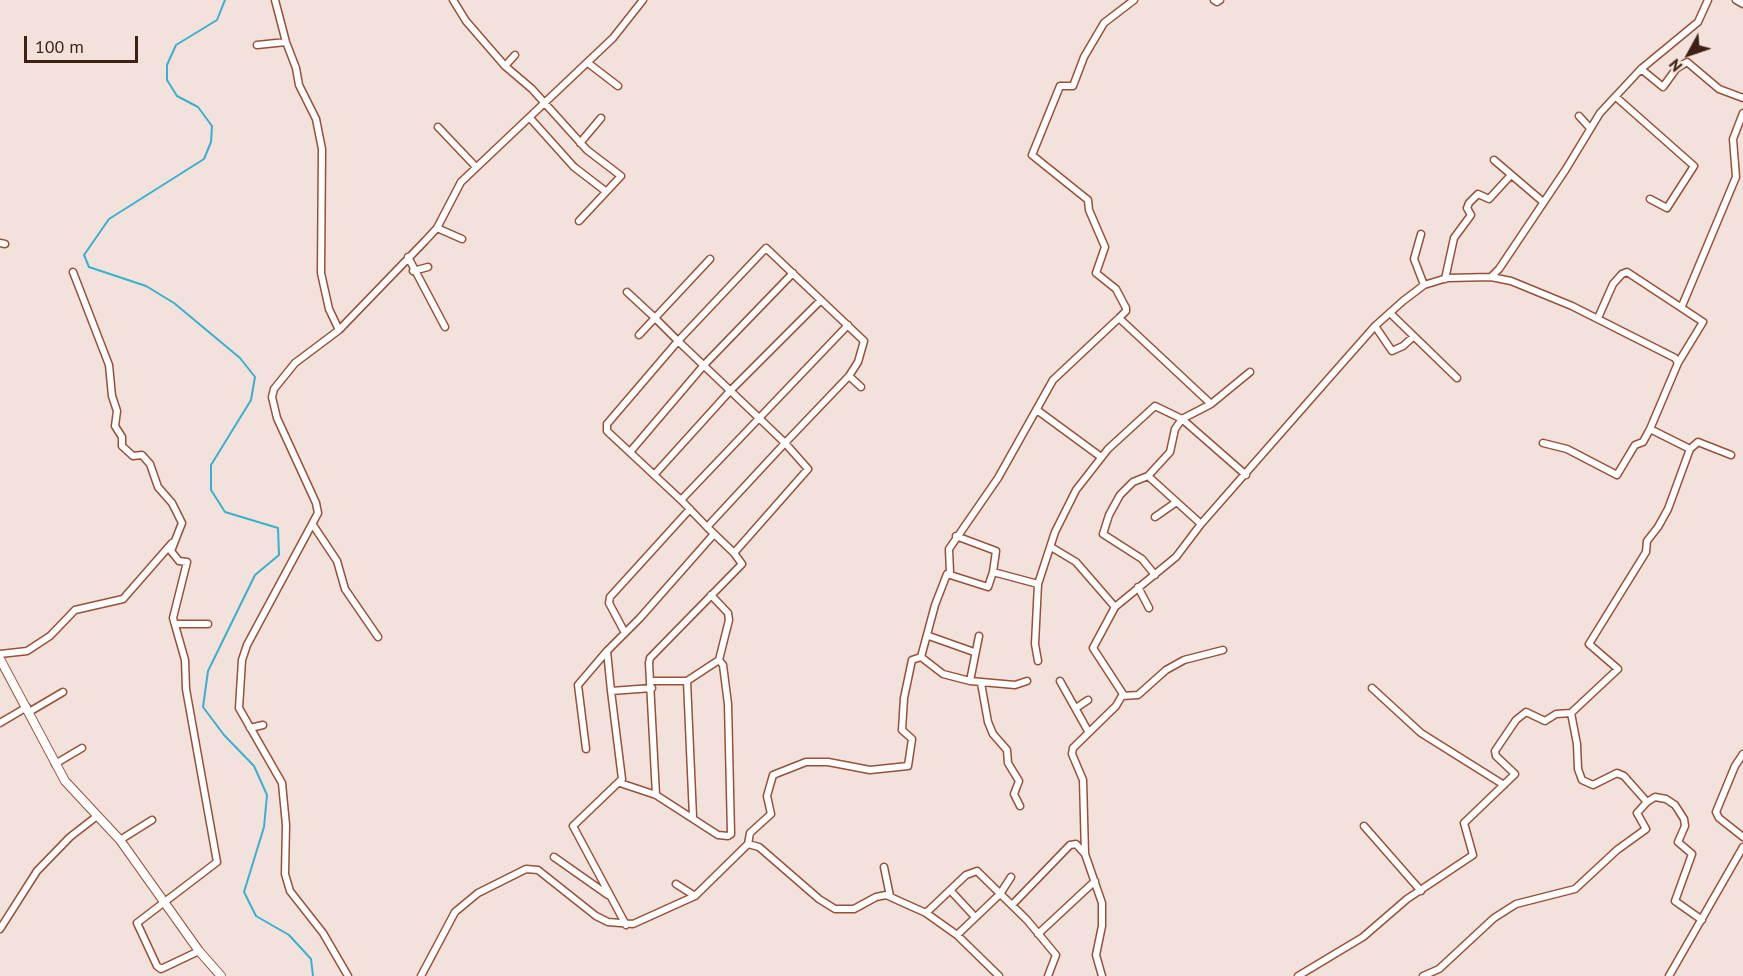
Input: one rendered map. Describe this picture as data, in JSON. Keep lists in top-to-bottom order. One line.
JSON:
{"scale_bar":"100 m","north":"bottom left"}
